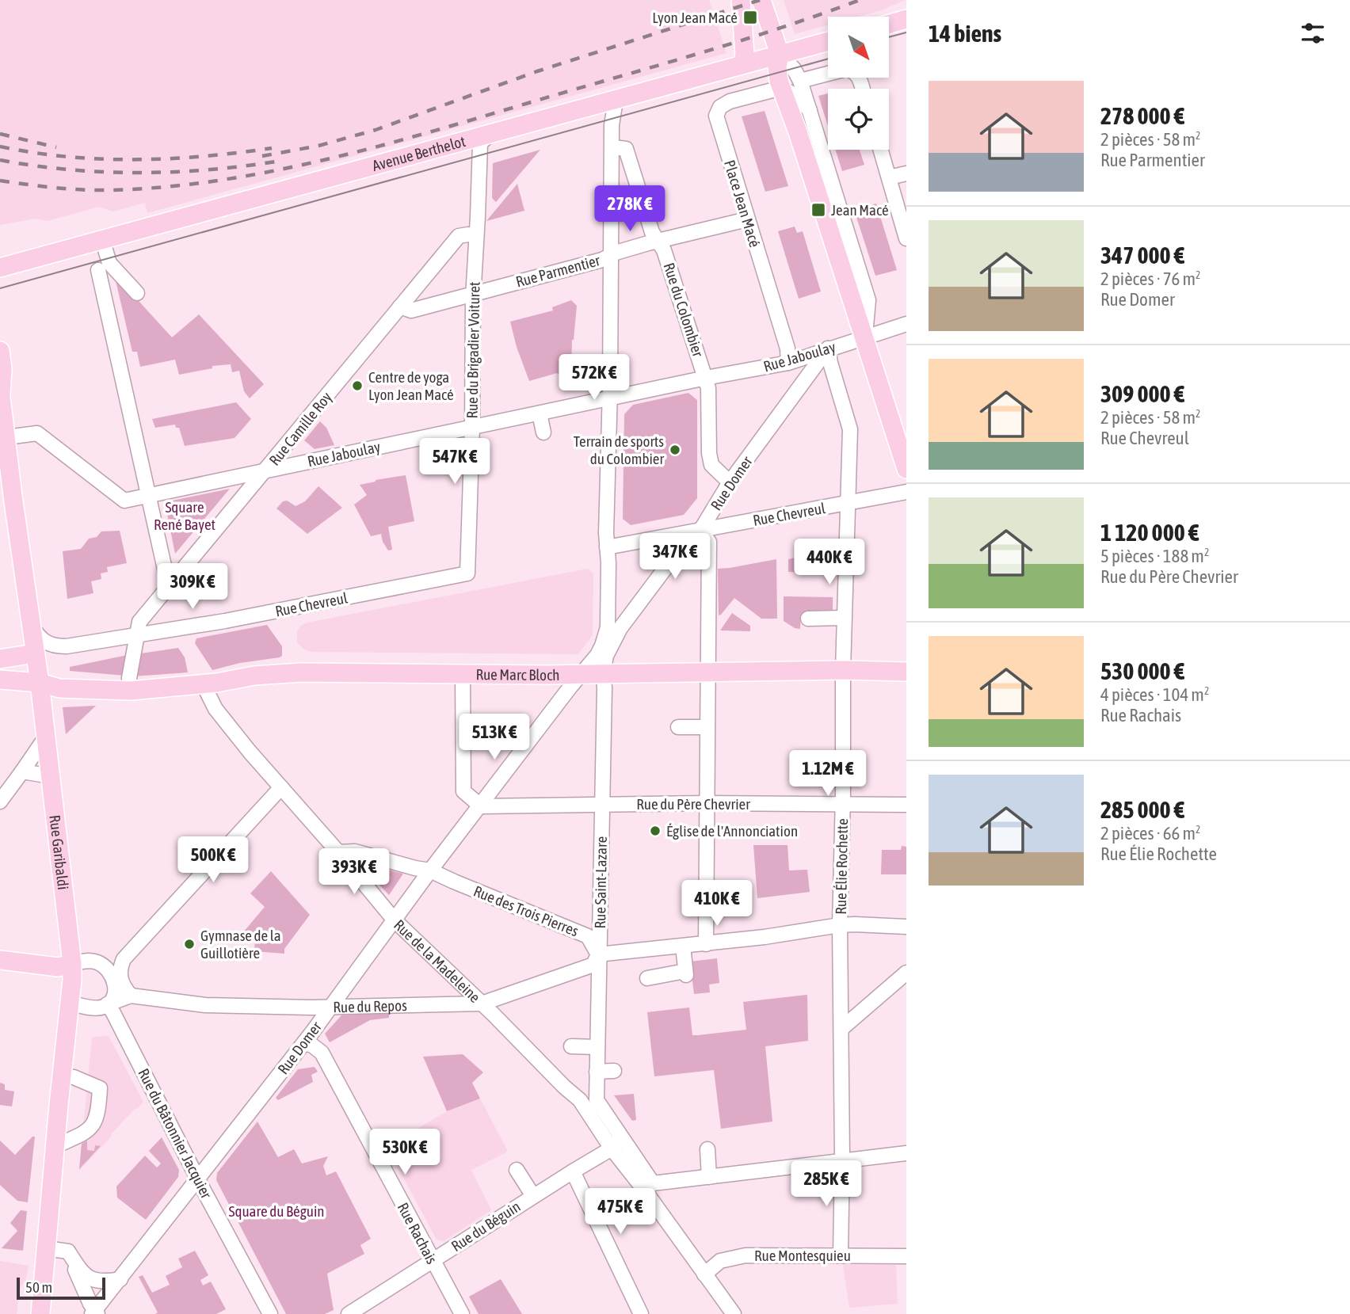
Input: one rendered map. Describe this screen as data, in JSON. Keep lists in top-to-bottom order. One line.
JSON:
{"streets":{"main road":["Avenue Berthelot","Rue Marc Bloch","Rue Garibaldi"],"street":["Place Jean Macé","Rue Parmentier","Rue du Colombier","Rue du Brigadier Voituret","Rue Jaboulay","Rue Camille Roy","Rue Domer","Rue Chevreul","Rue du Père Chevrier","Rue Élie Rochette","Rue Saint-Lazare","Rue des Trois Pierres","Rue de la Madeleine","Rue du Repos","Rue du Bâtonnier Jacquier","Rue du Béguin","Rue Rachais","Rue Montesquieu"]},"crossings":[["Avenue Berthelot","Rue du Brigadier Voituret"],["Place Jean Macé","Rue Parmentier"],["Place Jean Macé","Rue Jaboulay"],["Rue Parmentier","Rue du Colombier"],["Rue Parmentier","Rue du Brigadier Voituret"],["Rue Parmentier","Rue Camille Roy"],["Rue du Colombier","Rue Jaboulay"],["Rue du Colombier","Rue Domer"],["Rue du Brigadier Voituret","Rue Jaboulay"],["Rue du Brigadier Voituret","Rue Camille Roy"],["Rue du Brigadier Voituret","Rue Chevreul"],["Rue Jaboulay","Rue Camille Roy"],["Rue Jaboulay","Rue Domer"],["Rue Jaboulay","Rue Garibaldi"],["Rue Jaboulay","Rue Élie Rochette"],["Rue Camille Roy","Rue Chevreul"],["Rue Camille Roy","Rue Marc Bloch"],["Rue Domer","Rue Chevreul"],["Rue Domer","Rue Marc Bloch"],["Rue Domer","Rue du Père Chevrier"],["Rue Domer","Rue Élie Rochette"],["Rue Domer","Rue Saint-Lazare"],["Rue Domer","Rue des Trois Pierres"],["Rue Domer","Rue de la Madeleine"],["Rue Domer","Rue du Repos"],["Rue Domer","Rue du Bâtonnier Jacquier"],["Rue Domer","Rue Rachais"],["Rue Chevreul","Rue Garibaldi"],["Rue Chevreul","Rue Élie Rochette"],["Rue Marc Bloch","Rue Élie Rochette"],["Rue Marc Bloch","Rue Saint-Lazare"],["Rue Marc Bloch","Rue de la Madeleine"],["Rue du Père Chevrier","Rue Élie Rochette"],["Rue du Père Chevrier","Rue Saint-Lazare"],["Rue Garibaldi","Rue du Repos"],["Rue Garibaldi","Rue du Bâtonnier Jacquier"],["Rue Élie Rochette","Rue Montesquieu"],["Rue Saint-Lazare","Rue des Trois Pierres"],["Rue Saint-Lazare","Rue de la Madeleine"],["Rue Saint-Lazare","Rue du Repos"],["Rue des Trois Pierres","Rue de la Madeleine"],["Rue des Trois Pierres","Rue du Repos"],["Rue de la Madeleine","Rue du Repos"],["Rue de la Madeleine","Rue du Béguin"],["Rue de la Madeleine","Rue Montesquieu"],["Rue du Repos","Rue du Bâtonnier Jacquier"],["Rue du Béguin","Rue Rachais"]],"parks":["Square René Bayet","Square du Béguin"],"places":{"transit":["Lyon Jean Macé","Jean Macé"],"other":["Centre de yoga Lyon Jean Macé","Terrain de sports du Colombier","Église de l'Annonciation","Gymnase de la Guillotière"]},"scale_bar":"50 m","north":"bottom right","page":{"heading":"14 biens","list":[{"name":"278 000 €","note":"2 pièces · 58 m² · Rue Parmentier"},{"name":"347 000 €","note":"2 pièces · 76 m² · Rue Domer"},{"name":"309 000 €","note":"2 pièces · 58 m² · Rue Chevreul"},{"name":"1 120 000 €","note":"5 pièces · 188 m² · Rue du Père Chevrier"},{"name":"530 000 €","note":"4 pièces · 104 m² · Rue Rachais"},{"name":"285 000 €","note":"2 pièces · 66 m² · Rue Élie Rochette"}],"price":["278K €","572K €","547K €","347K €","440K €","309K €","513K €","1.12M €","500K €","393K €","410K €","530K €","285K €","475K €"],"scale":"50 m"}}
